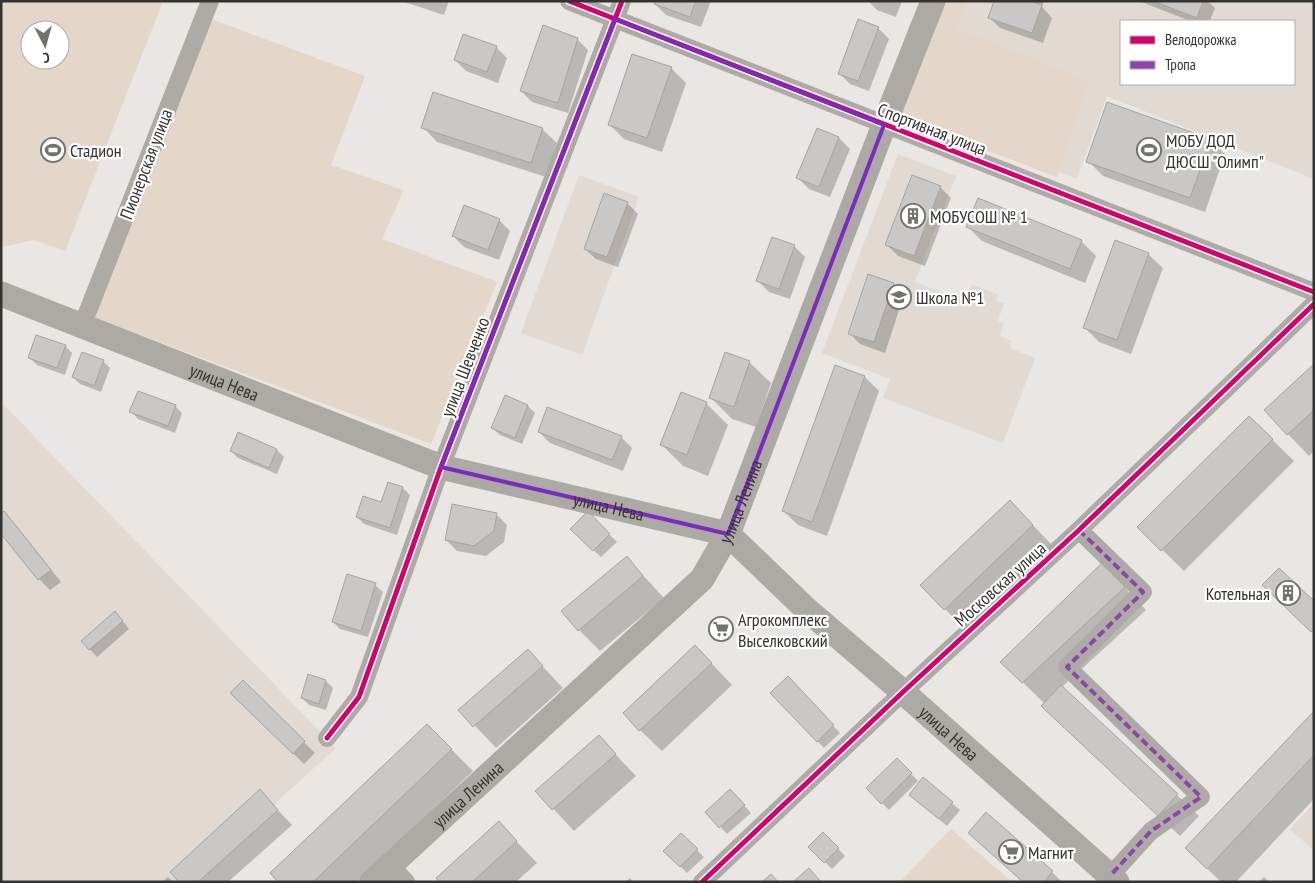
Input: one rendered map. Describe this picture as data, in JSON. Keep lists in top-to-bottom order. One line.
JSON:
{"streets":{"main road":["улица Нева","улица Ленина"],"street":["Спортивная улица","Пионерская улица","улица Шевченко","Московская улица"]},"crossings":[["Спортивная улица","улица Шевченко"],["Спортивная улица","улица Ленина"],["Пионерская улица","улица Нева"],["улица Шевченко","улица Нева"],["улица Нева","улица Ленина"],["улица Нева","Московская улица"]],"places":{"sports":["Стадион","МОБУ ДОД ДЮСШ \"Олимп\""],"building":["МОБУСОШ № 1","Котельная"],"school or university":["Школа №1"],"supermarket":["Агрокомплекс Выселковский","Магнит"]},"legend":["Велодорожка","Тропа"],"north":"bottom"}
